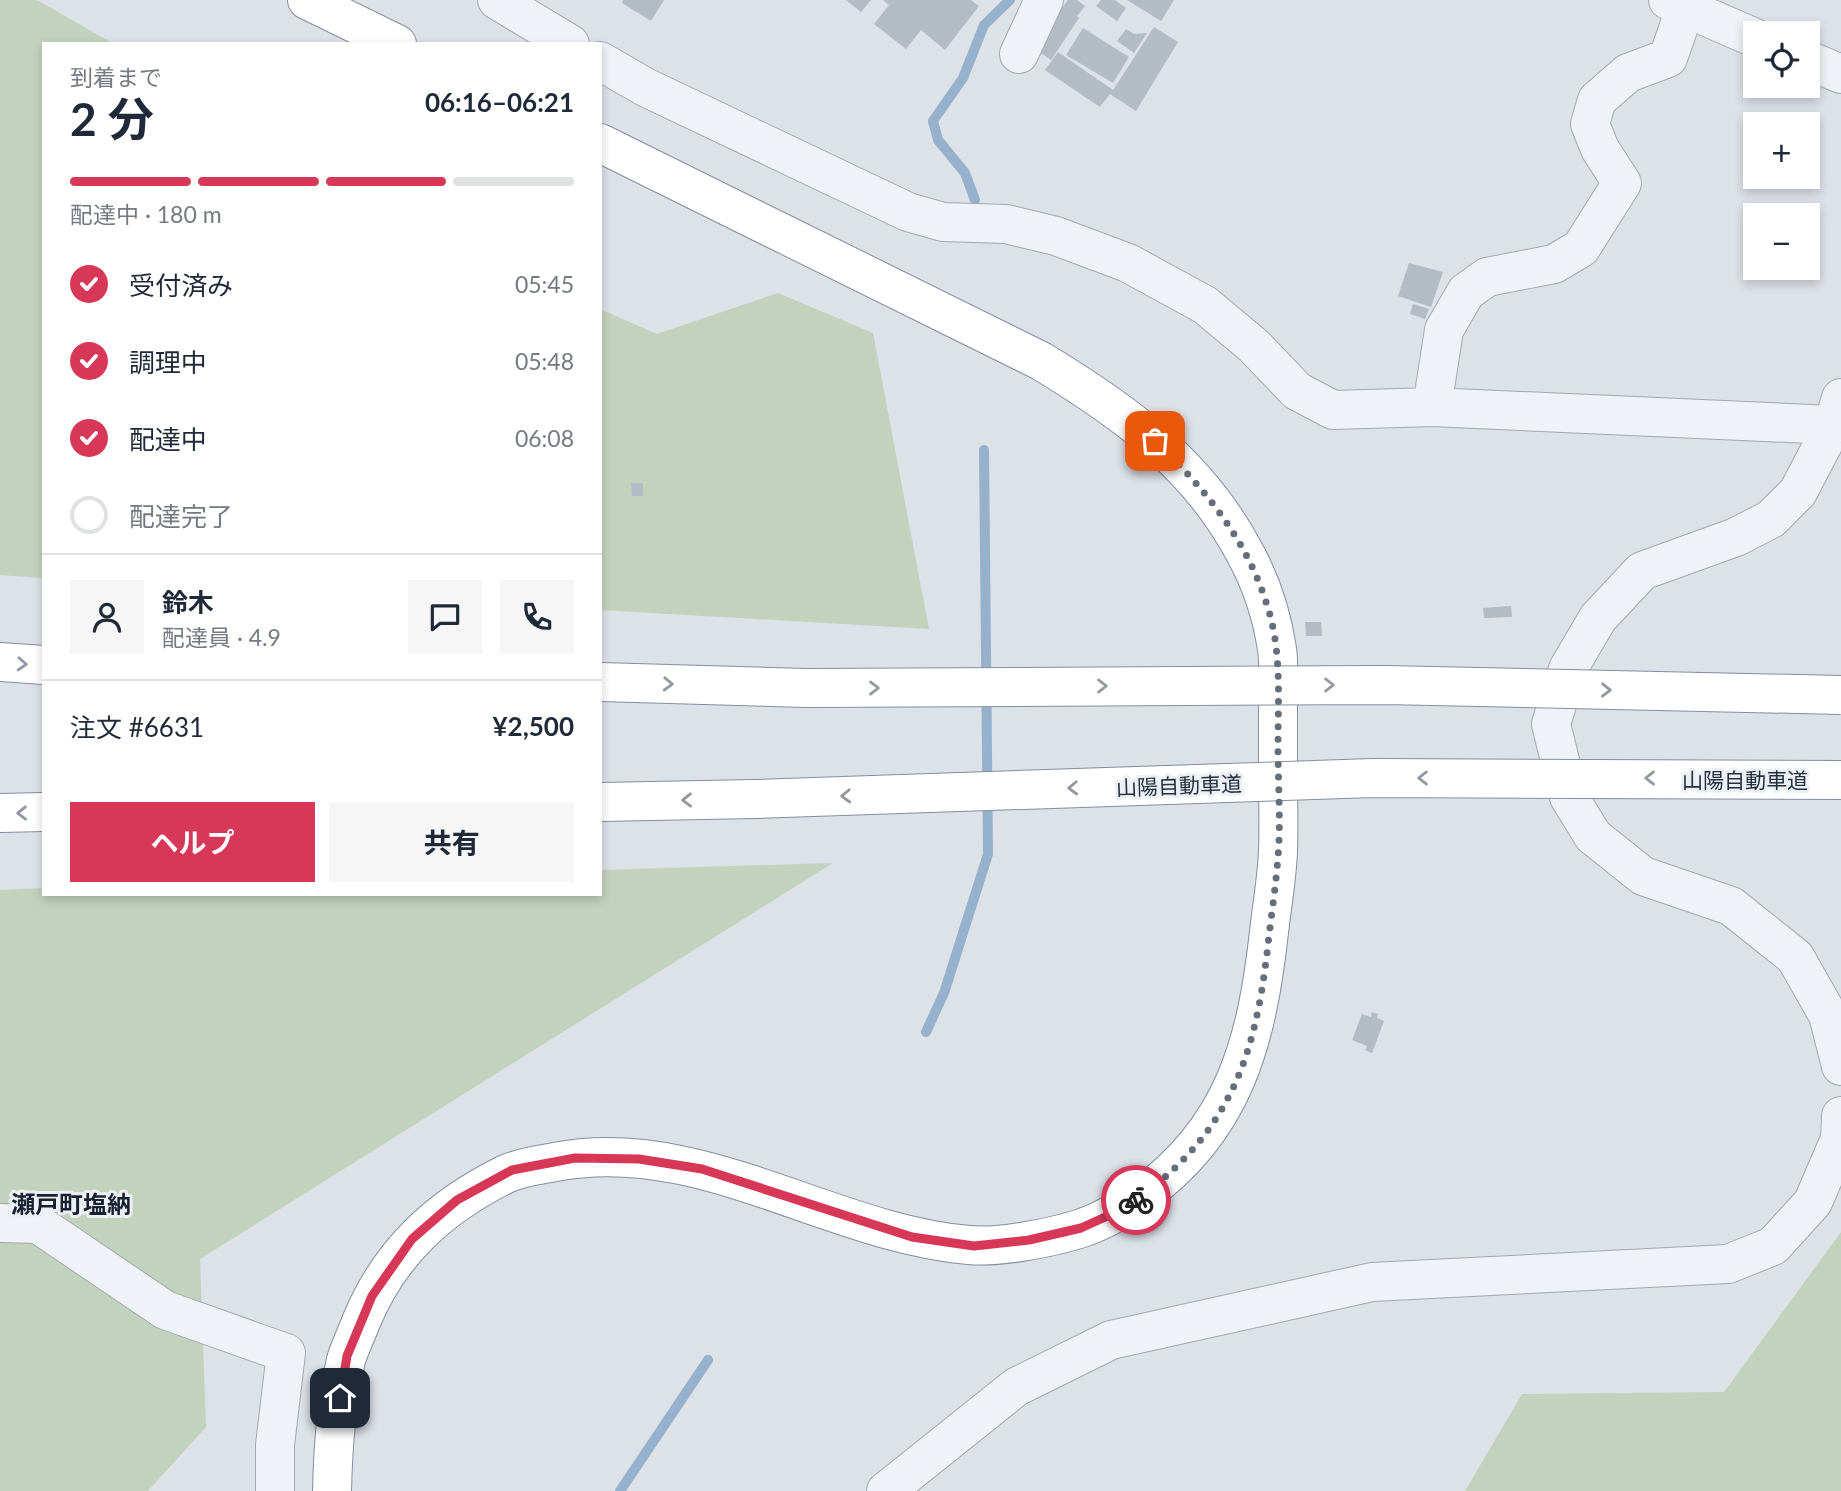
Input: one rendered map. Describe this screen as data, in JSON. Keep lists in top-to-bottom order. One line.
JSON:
{"streets":{"highway":["山陽自動車道"]},"districts":["瀬戸町塩納"],"page":{"map_buttons":["+","−"],"heading":["2 分","到着まで","06:16–06:21"],"panel":["鈴木","配達員 · 4.9","注文 #6631","¥2,500"],"bar":"配達中 · 180 m","list":[["受付済み","05:45"],["調理中","05:48"],["配達中","06:08"],"配達完了"],"buttons":["ヘルプ","共有"]}}
